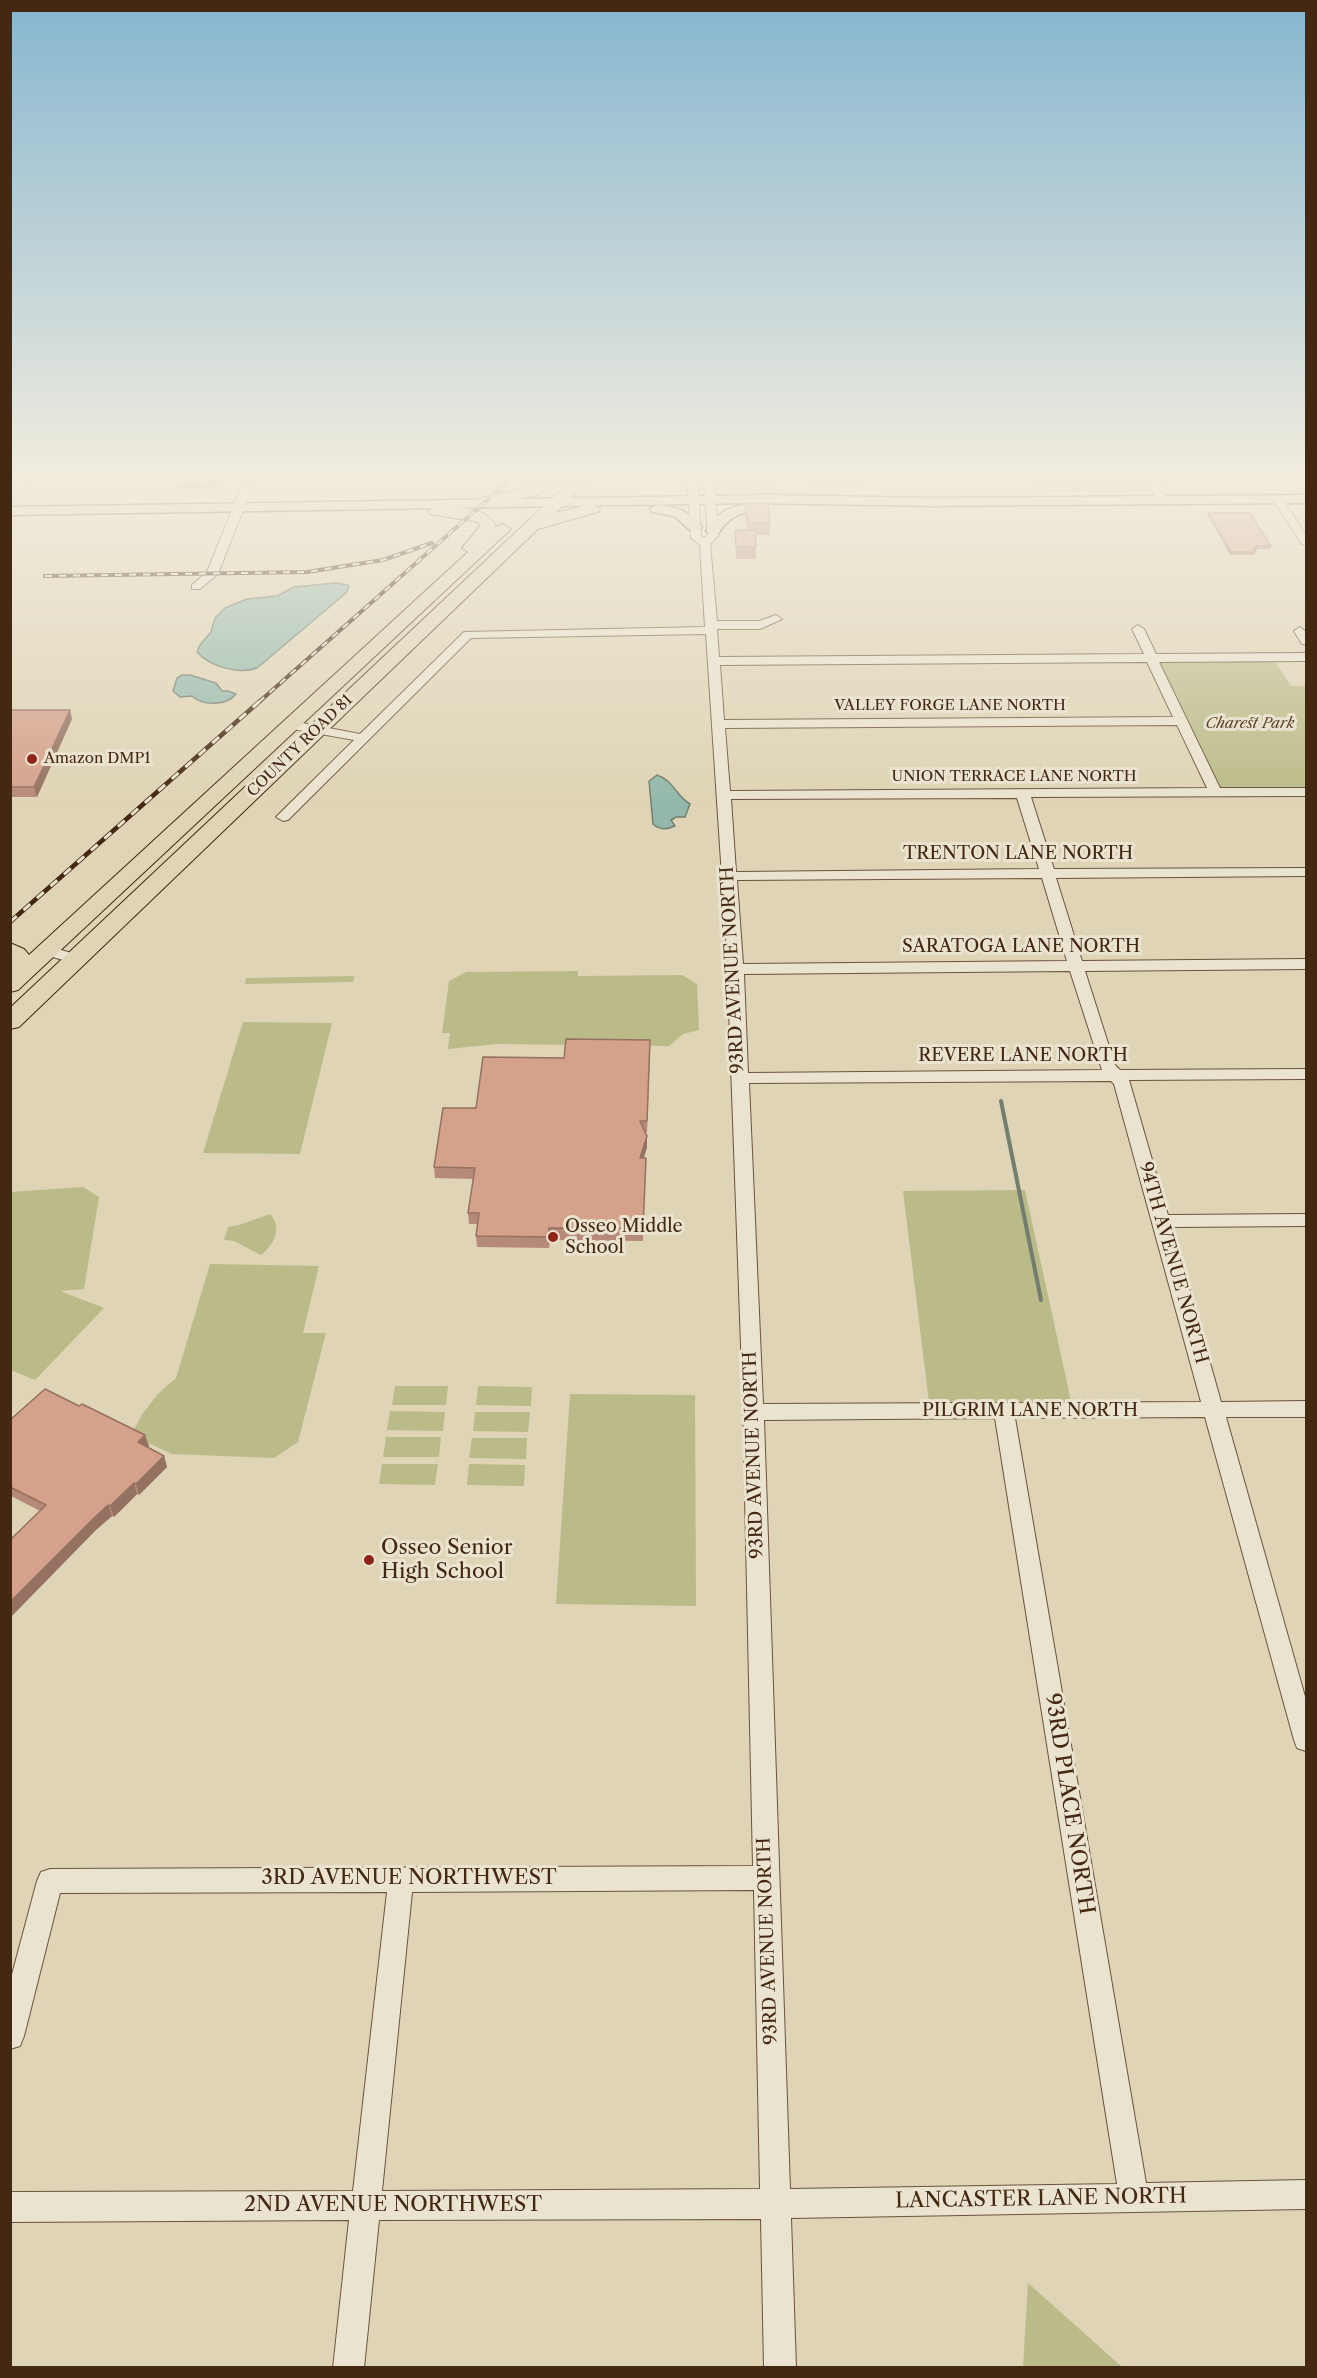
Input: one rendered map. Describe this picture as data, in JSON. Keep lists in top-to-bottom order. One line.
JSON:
{"streets":{"highway":["COUNTY ROAD 81"],"street":["VALLEY FORGE LANE NORTH","UNION TERRACE LANE NORTH","TRENTON LANE NORTH","SARATOGA LANE NORTH","93RD AVENUE NORTH","REVERE LANE NORTH","94TH AVENUE NORTH","PILGRIM LANE NORTH","93RD PLACE NORTH","3RD AVENUE NORTHWEST","LANCASTER LANE NORTH","2ND AVENUE NORTHWEST"]},"crossings":[["VALLEY FORGE LANE NORTH","93RD AVENUE NORTH"],["UNION TERRACE LANE NORTH","93RD AVENUE NORTH"],["UNION TERRACE LANE NORTH","94TH AVENUE NORTH"],["TRENTON LANE NORTH","93RD AVENUE NORTH"],["TRENTON LANE NORTH","94TH AVENUE NORTH"],["SARATOGA LANE NORTH","93RD AVENUE NORTH"],["SARATOGA LANE NORTH","94TH AVENUE NORTH"],["93RD AVENUE NORTH","REVERE LANE NORTH"],["93RD AVENUE NORTH","PILGRIM LANE NORTH"],["93RD AVENUE NORTH","3RD AVENUE NORTHWEST"],["93RD AVENUE NORTH","LANCASTER LANE NORTH"],["93RD AVENUE NORTH","2ND AVENUE NORTHWEST"],["REVERE LANE NORTH","94TH AVENUE NORTH"],["94TH AVENUE NORTH","PILGRIM LANE NORTH"],["PILGRIM LANE NORTH","93RD PLACE NORTH"],["93RD PLACE NORTH","LANCASTER LANE NORTH"],["LANCASTER LANE NORTH","2ND AVENUE NORTHWEST"]],"parks":["Charest Park"],"places":["Amazon DMP1","Osseo Middle School","Osseo Senior High School"]}
